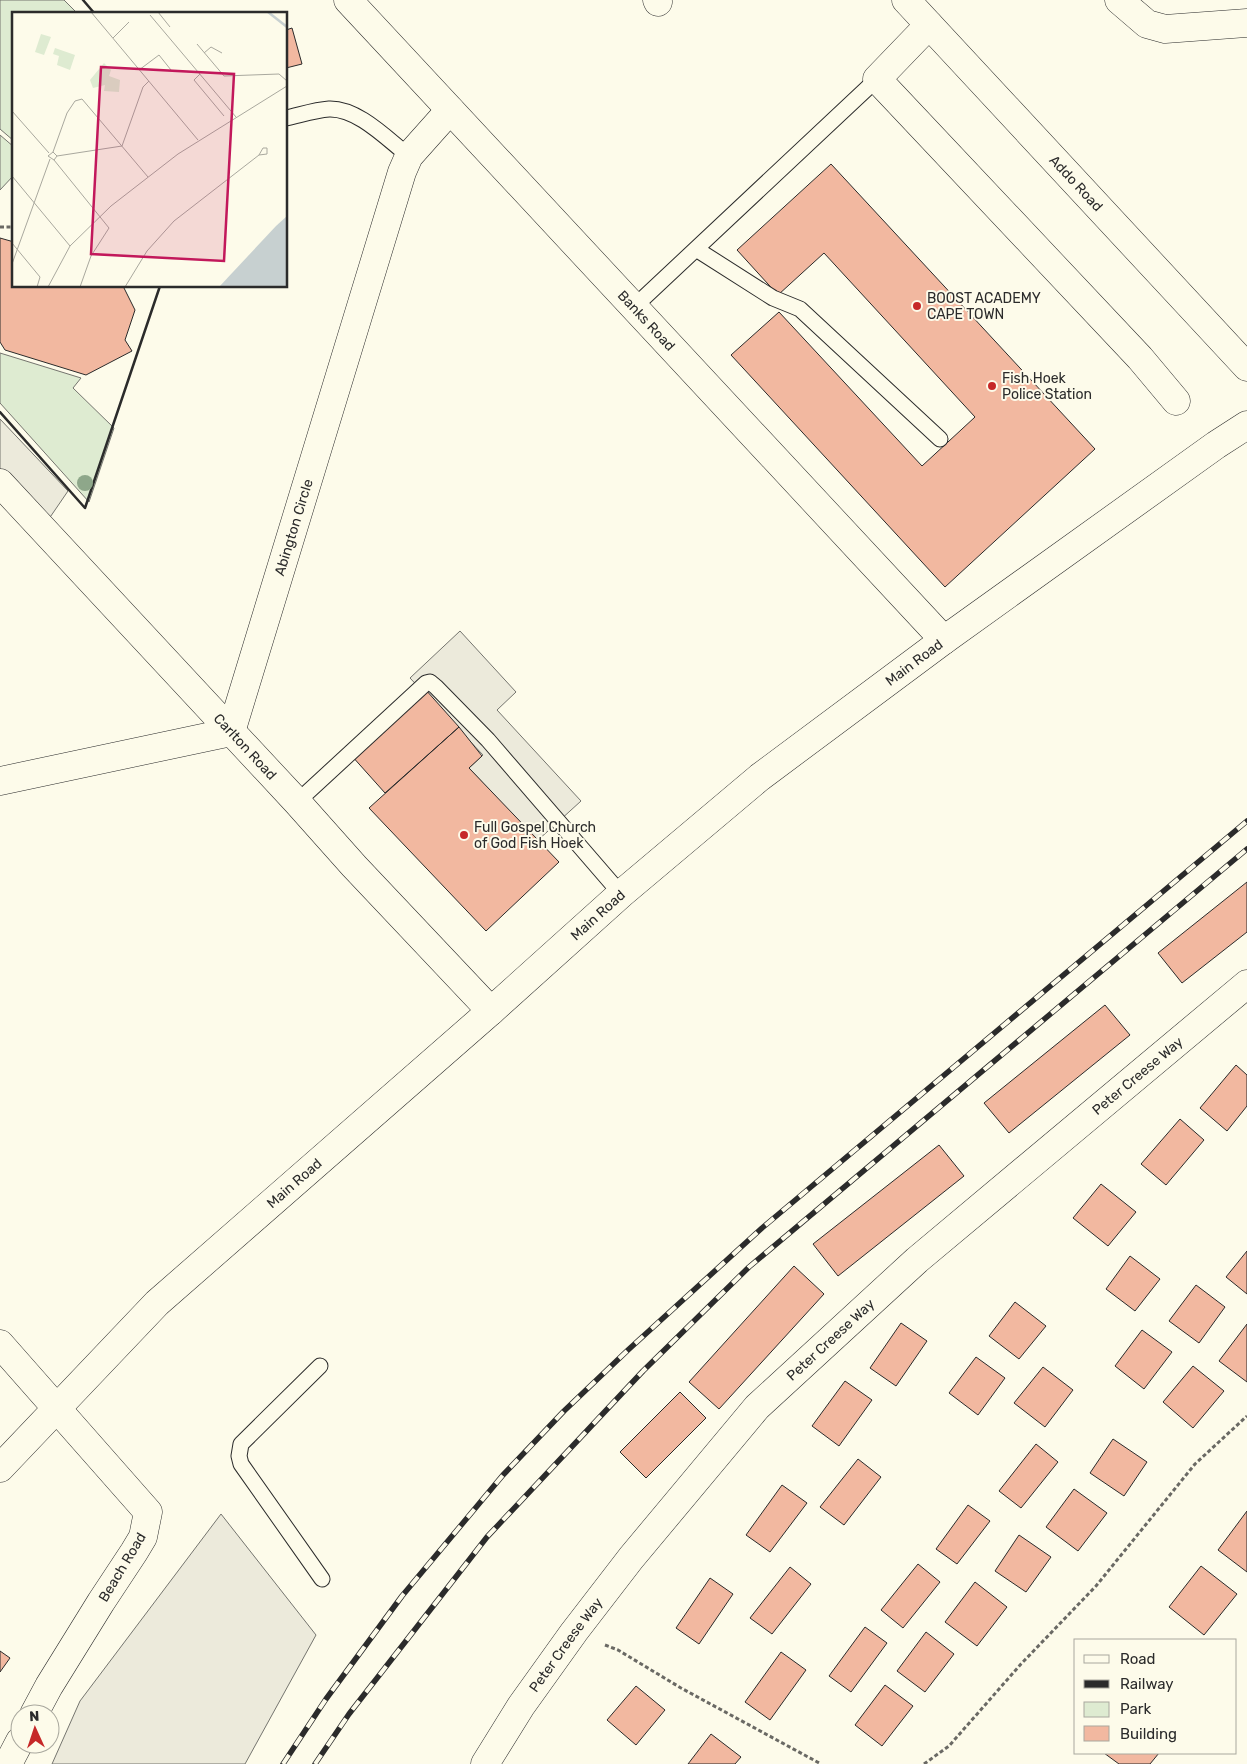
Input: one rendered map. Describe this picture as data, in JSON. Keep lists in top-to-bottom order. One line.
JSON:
{"streets":{"street":["Addo Road","Banks Road","Abington Circle","Main Road","Carlton Road","Peter Creese Way","Beach Road"]},"crossings":[["Banks Road","Abington Circle"],["Banks Road","Main Road"],["Abington Circle","Carlton Road"],["Main Road","Carlton Road"],["Main Road","Beach Road"]],"places":["BOOST ACADEMY CAPE TOWN","Fish Hoek Police Station","Full Gospel Church of God Fish Hoek"],"legend":["Road","Railway","Park","Building"],"north":"top"}
